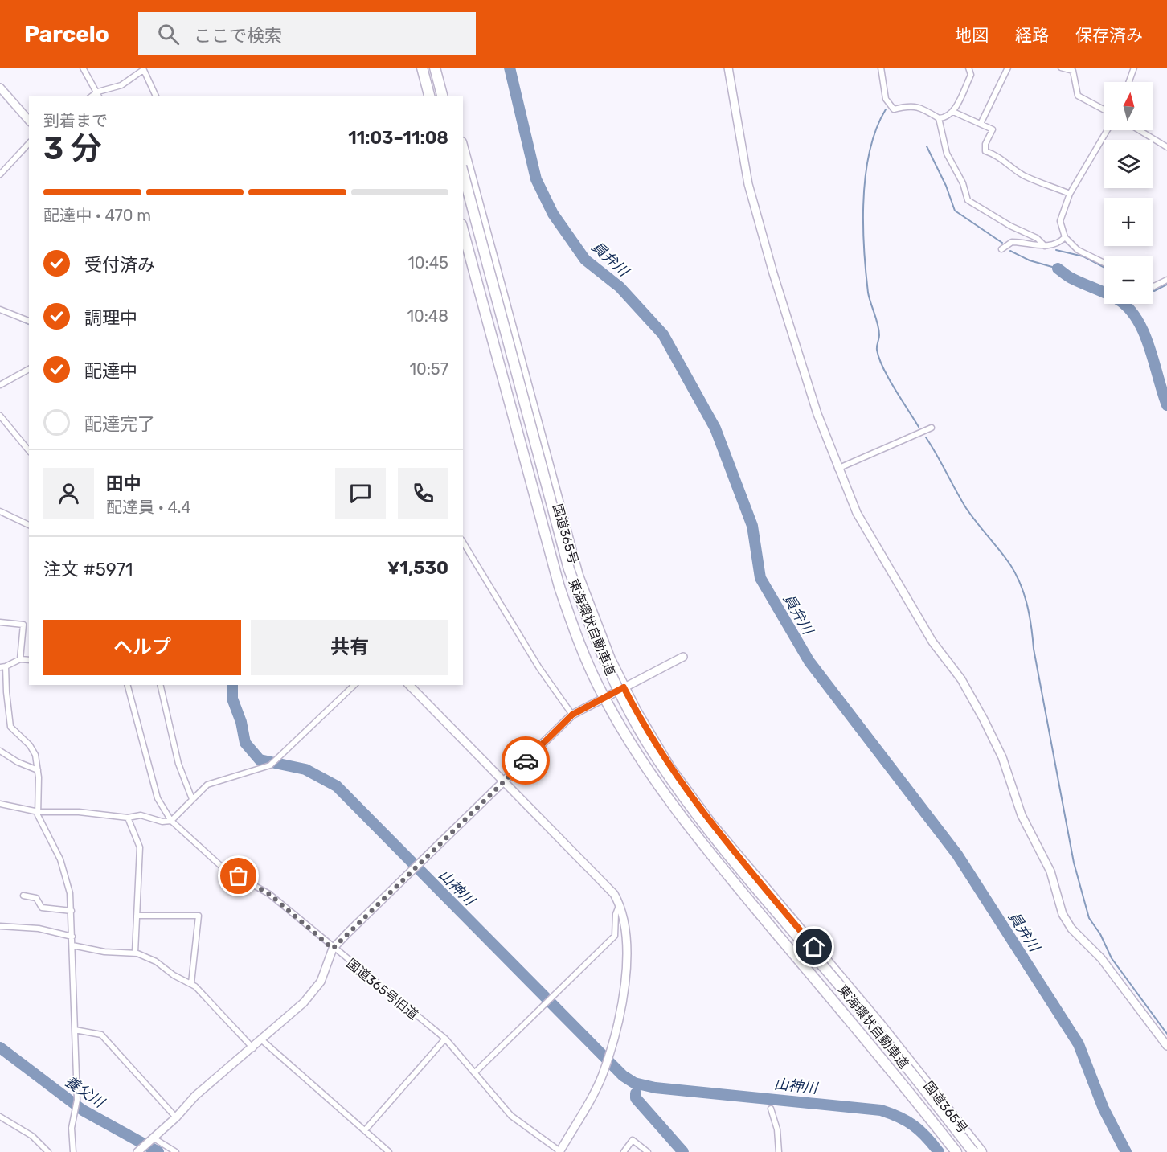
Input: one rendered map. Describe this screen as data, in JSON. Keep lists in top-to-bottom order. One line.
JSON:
{"streets":{"highway":["国道365号","東海環状自動車道"],"street":["国道365号旧道"]},"water":["員弁川","山神川","養父川"],"north":"top","page":{"header":"Parcelo","search":"ここで検索","nav":["地図","経路","保存済み"],"map_buttons":["+","−"],"heading":["3 分","到着まで","11:03–11:08"],"panel":["田中","配達員 · 4.4","注文 #5971","¥1,530"],"bar":"配達中 · 470 m","list":[["受付済み","10:45"],["調理中","10:48"],["配達中","10:57"],"配達完了"],"buttons":["ヘルプ","共有"]}}
